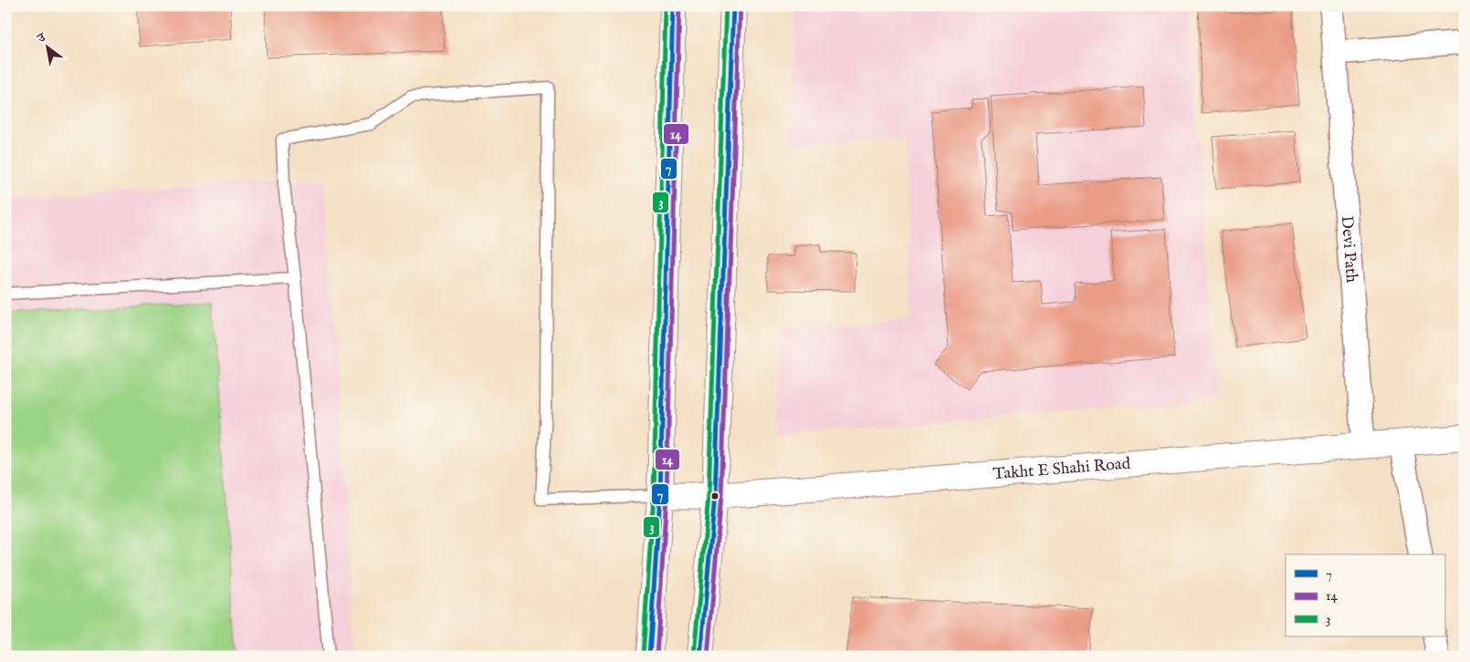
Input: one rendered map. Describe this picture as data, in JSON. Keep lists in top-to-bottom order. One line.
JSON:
{"streets":{"main road":["Takht E Shahi Road"],"street":["Devi Path"]},"crossings":[["Devi Path","Takht E Shahi Road"]],"lines":["transit line 7","transit line 14","transit line 3"],"legend":["7","14","3"],"north":"top left"}
